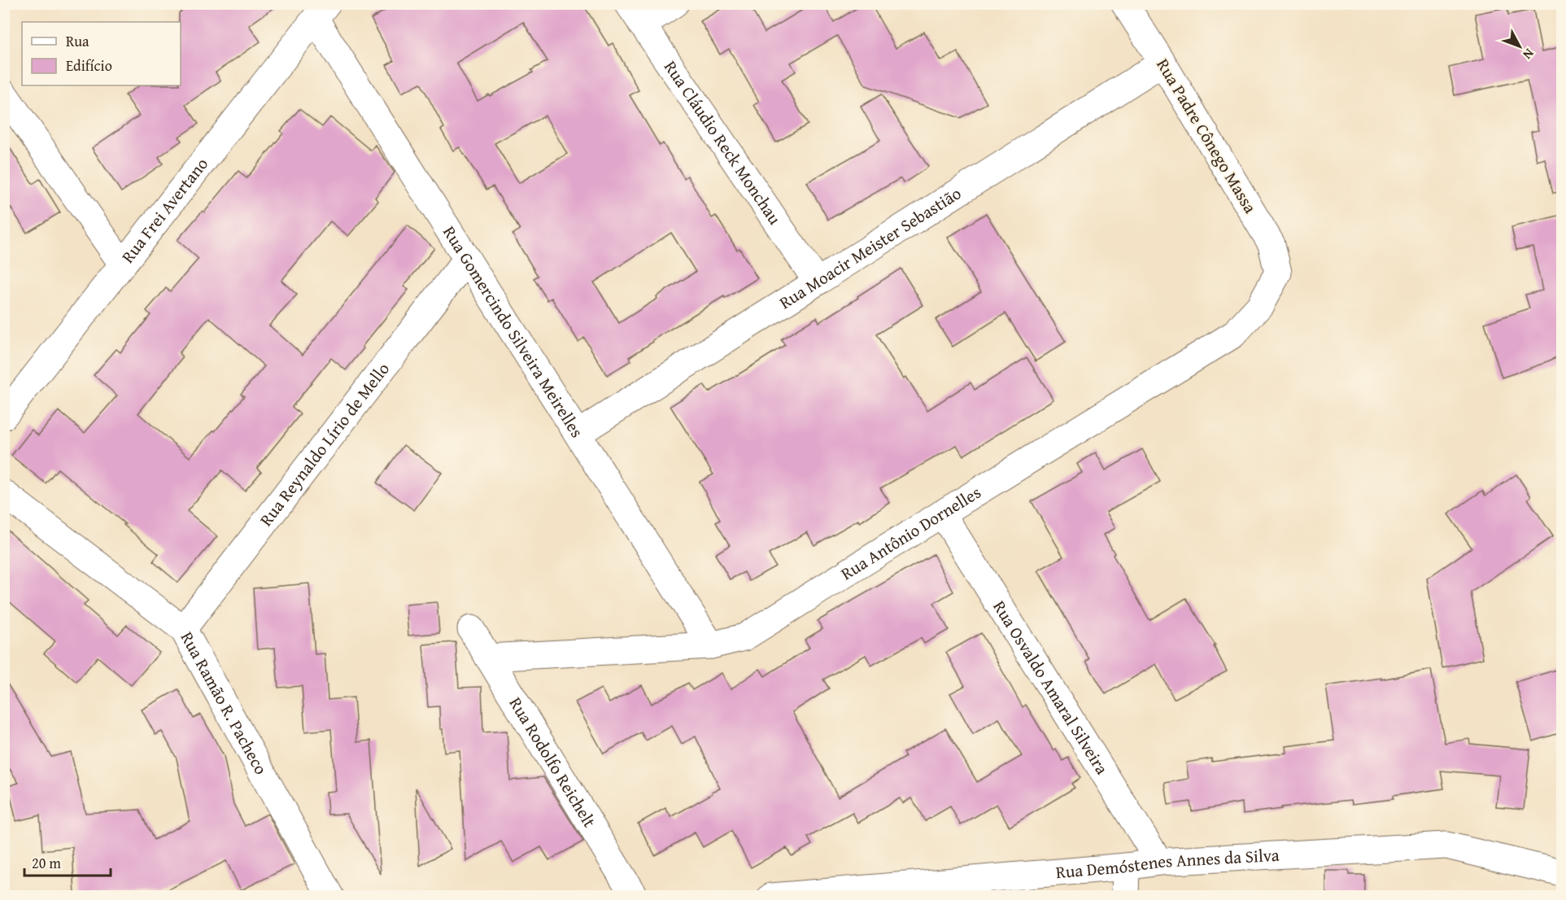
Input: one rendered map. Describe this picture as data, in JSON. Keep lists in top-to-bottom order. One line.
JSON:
{"streets":{"street":["Rua Padre Cônego Massa","Rua Cláudio Reck Monchau","Rua Frei Avertano","Rua Moacir Meister Sebastião","Rua Gomercindo Silveira Meirelles","Rua Reynaldo Lírio de Mello","Rua Antônio Dornelles","Rua Osvaldo Amaral Silveira","Rua Ramão R. Pacheco","Rua Rodolfo Reichelt","Rua Demóstenes Annes da Silva"]},"crossings":[["Rua Padre Cônego Massa","Rua Moacir Meister Sebastião"],["Rua Padre Cônego Massa","Rua Antônio Dornelles"],["Rua Cláudio Reck Monchau","Rua Moacir Meister Sebastião"],["Rua Frei Avertano","Rua Gomercindo Silveira Meirelles"],["Rua Moacir Meister Sebastião","Rua Gomercindo Silveira Meirelles"],["Rua Gomercindo Silveira Meirelles","Rua Reynaldo Lírio de Mello"],["Rua Gomercindo Silveira Meirelles","Rua Antônio Dornelles"],["Rua Reynaldo Lírio de Mello","Rua Ramão R. Pacheco"],["Rua Antônio Dornelles","Rua Osvaldo Amaral Silveira"],["Rua Antônio Dornelles","Rua Rodolfo Reichelt"],["Rua Osvaldo Amaral Silveira","Rua Demóstenes Annes da Silva"]],"legend":["Rua","Edifício"],"scale_bar":"20 m","north":"bottom right"}
